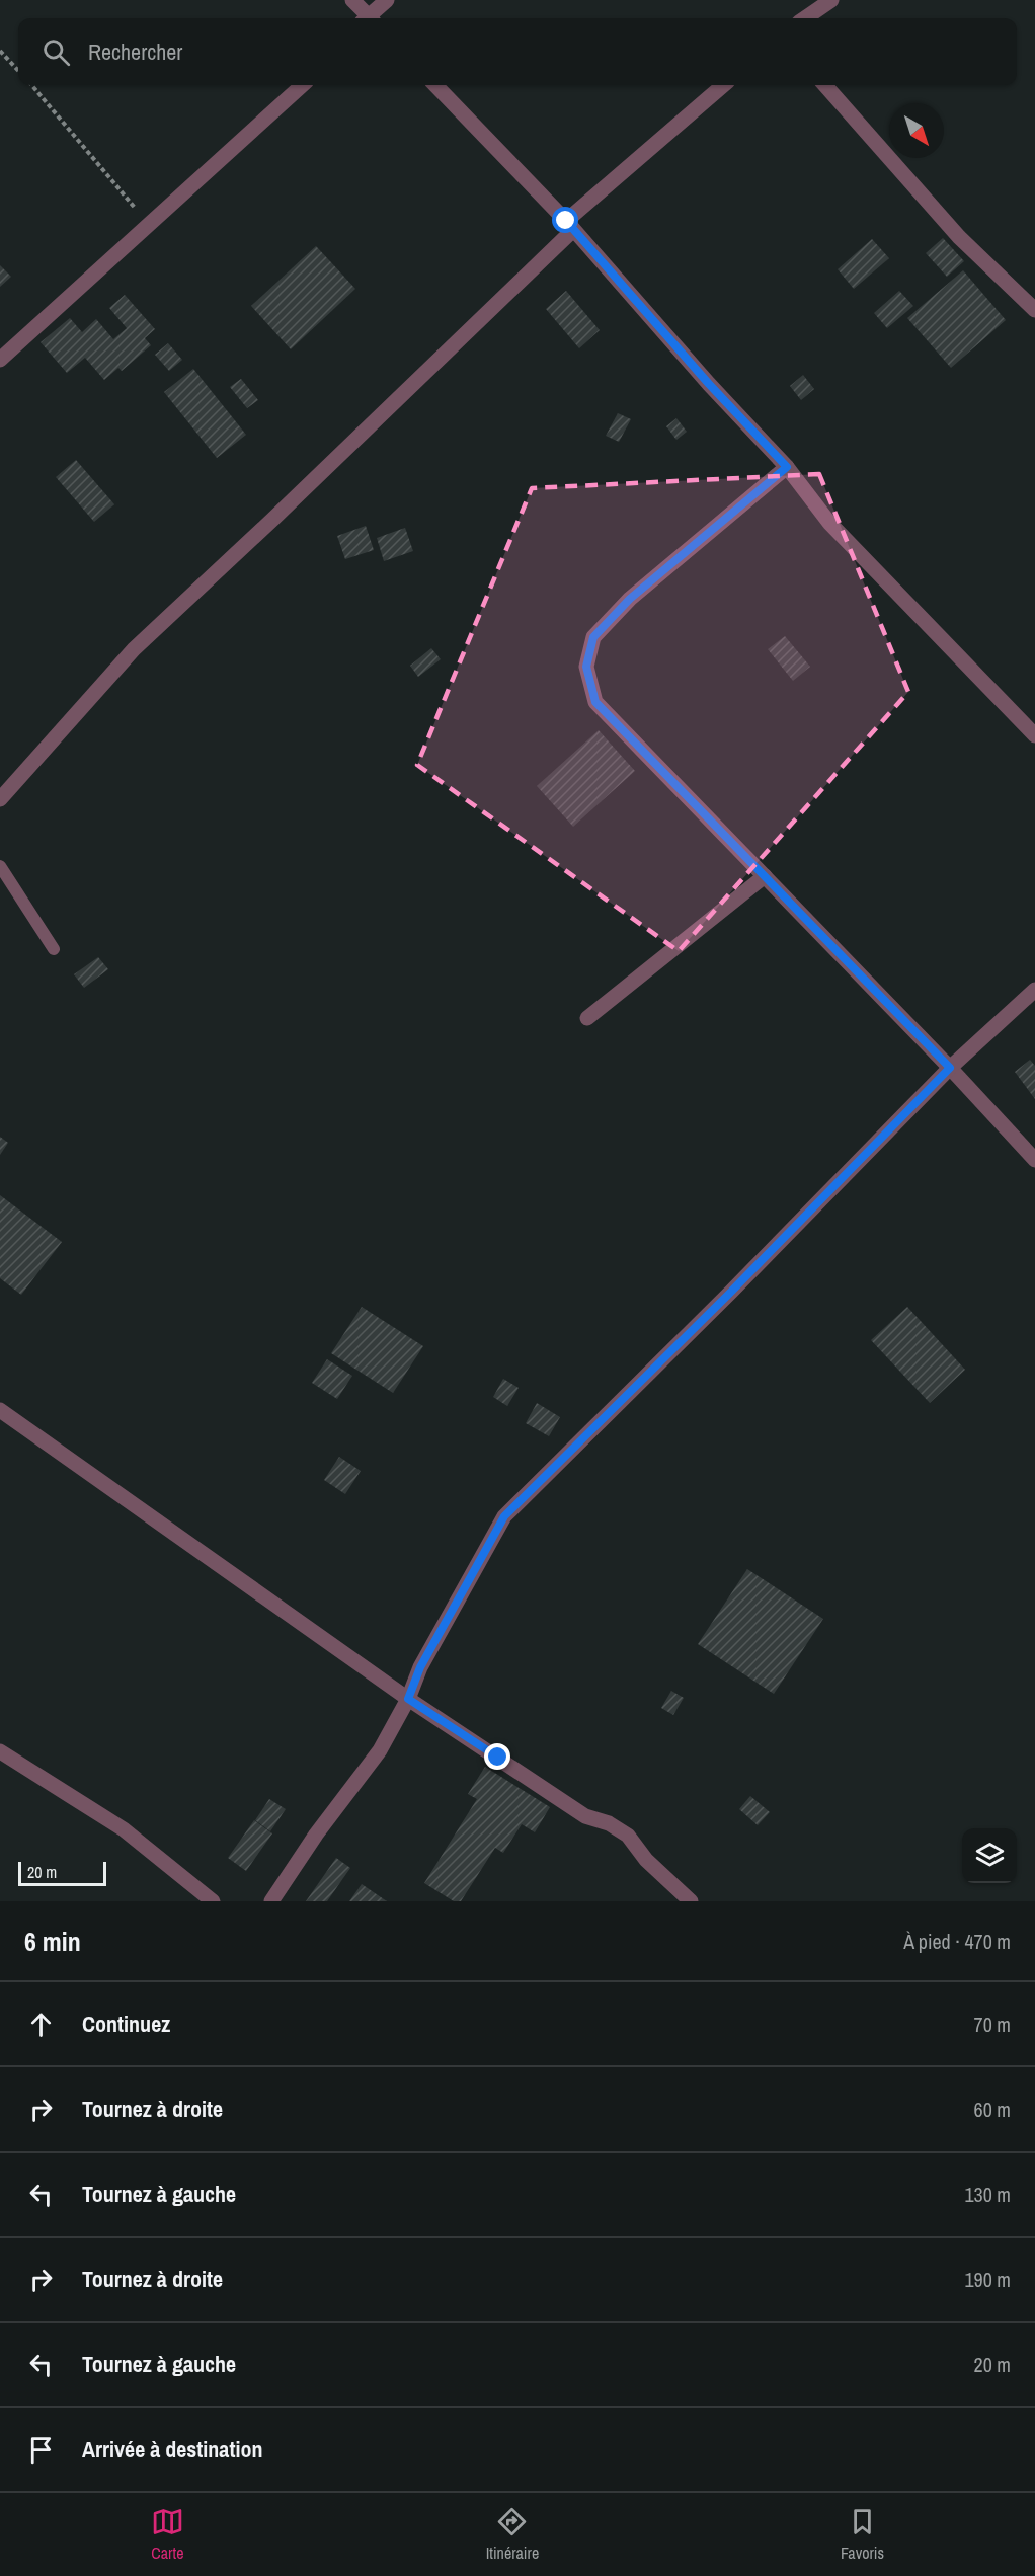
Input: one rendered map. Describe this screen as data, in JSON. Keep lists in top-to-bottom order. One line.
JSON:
{"scale_bar":"20 m","north":"bottom right","page":{"search":"Rechercher","scale":"20 m","heading":["6 min","À pied · 470 m"],"list":[["Continuez","70 m"],["Tournez à droite","60 m"],["Tournez à gauche","130 m"],["Tournez à droite","190 m"],["Tournez à gauche","20 m"],"Arrivée à destination"],"nav":["Carte","Itinéraire","Favoris"]}}
